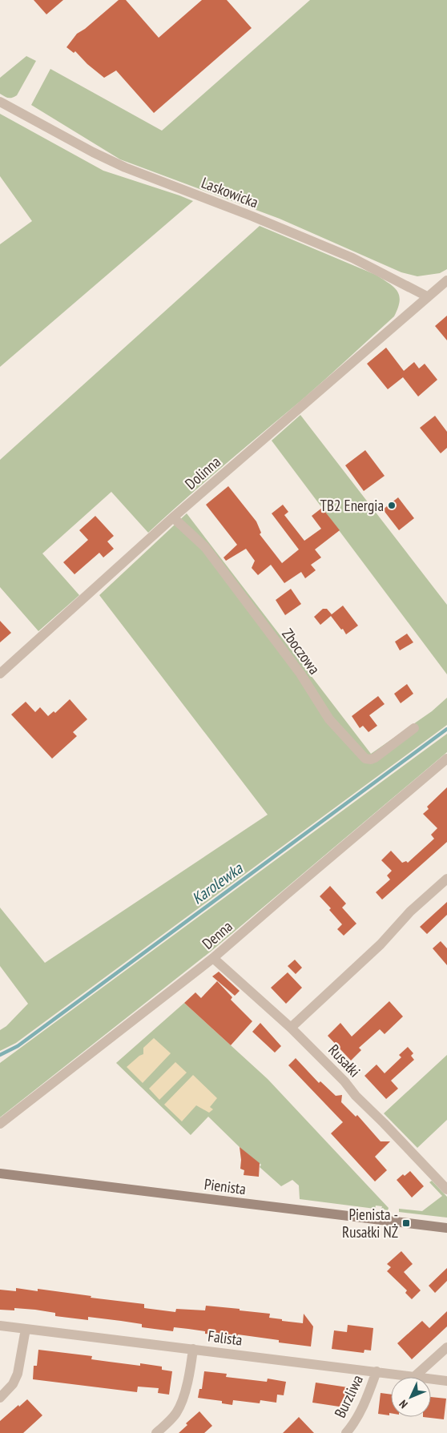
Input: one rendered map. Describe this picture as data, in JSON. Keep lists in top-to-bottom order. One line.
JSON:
{"streets":{"street":["Laskowicka","Dolinna","Zboczowa","Denna","Rusałki","Pienista","Falista","Burzliwa"]},"crossings":[["Laskowicka","Dolinna"],["Dolinna","Zboczowa"],["Denna","Rusałki"],["Falista","Burzliwa"]],"water":["Karolewka"],"places":{"other":["TB2 Energia"],"transit":["Pienista - Rusałki NŻ"]},"north":"bottom left"}
